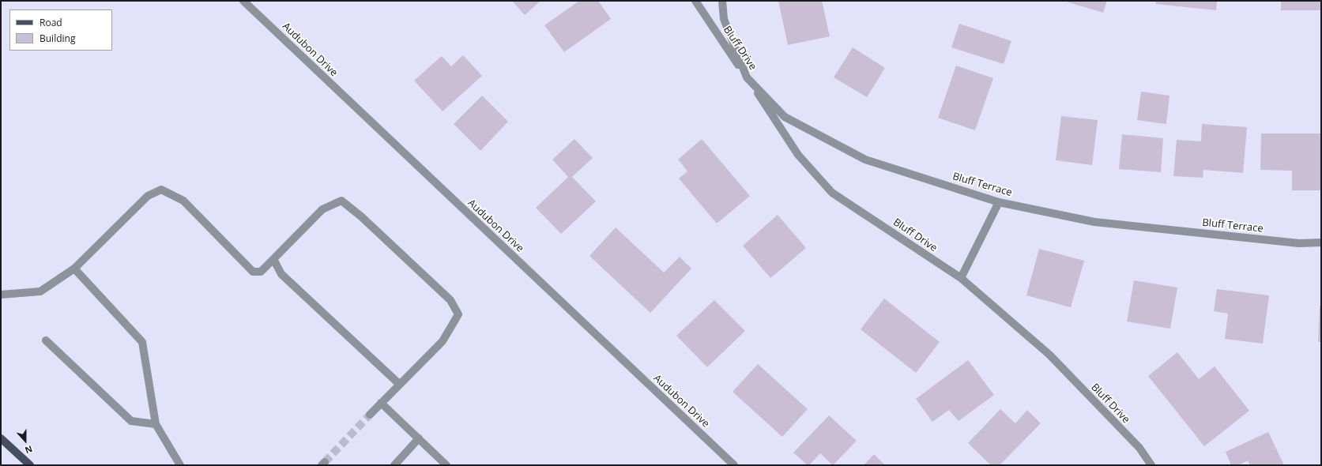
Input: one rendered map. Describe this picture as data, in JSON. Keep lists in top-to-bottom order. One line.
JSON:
{"streets":{"street":["Bluff Drive","Audubon Drive","Bluff Terrace"]},"crossings":[["Bluff Drive","Bluff Terrace"]],"legend":["Road","Building"],"north":"bottom"}
